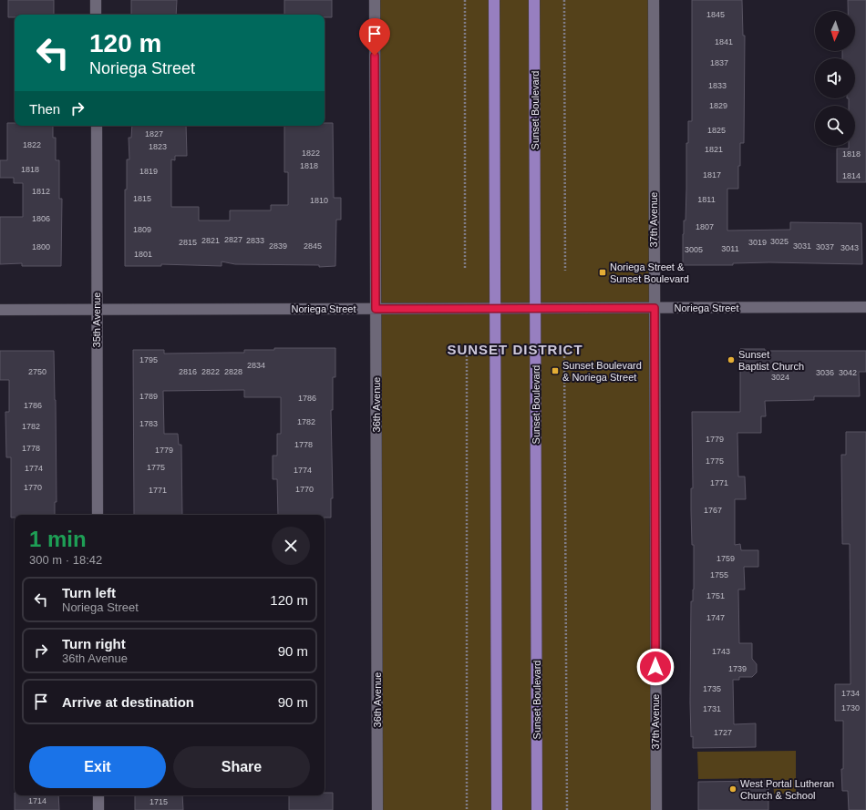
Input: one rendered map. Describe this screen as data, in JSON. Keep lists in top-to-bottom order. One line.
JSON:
{"streets":{"main road":["Sunset Boulevard"],"street":["37th Avenue","Noriega Street","35th Avenue","36th Avenue"]},"crossings":[["Sunset Boulevard","Noriega Street"],["37th Avenue","Noriega Street"],["Noriega Street","35th Avenue"],["Noriega Street","36th Avenue"]],"districts":["SUNSET DISTRICT"],"places":{"transit":["Noriega Street & Sunset Boulevard","Sunset Boulevard & Noriega Street"],"other":["Sunset Baptist Church","West Portal Lutheran Church & School"]},"house_numbers":["1845","1841","1837","1833","1829","1825","1827","1822","1823","1821","1822","1818","1818","1818","1819","1817","1814","1812","1815","1811","1810","1806","1807","1809","2827","2821","2833","3025","2815","3019","2839","2845","3031","1800","3037","3043","3011","3005","1801","1795","2834","2750","2816","2822","2828","3036","3042","3024","1789","1786","1786","1782","1783","1782","1779","1778","1778","1779","1775","1775","1774","1774","1771","1770","1770","1771","1767","1759","1755","1751","1747","1743","1739","1735","1734","1730","1731","1727","1714","1715"],"north":"bottom","page":{"turn":["120 m","Noriega Street"],"then":"Then","heading":["1 min","300 m · 18:42"],"list":[{"name":"Turn left","note":"Noriega Street","value":"120 m"},{"name":"Turn right","note":"36th Avenue","value":"90 m"},{"name":"Arrive at destination","value":"90 m"}],"buttons":["Exit","Share"]}}
